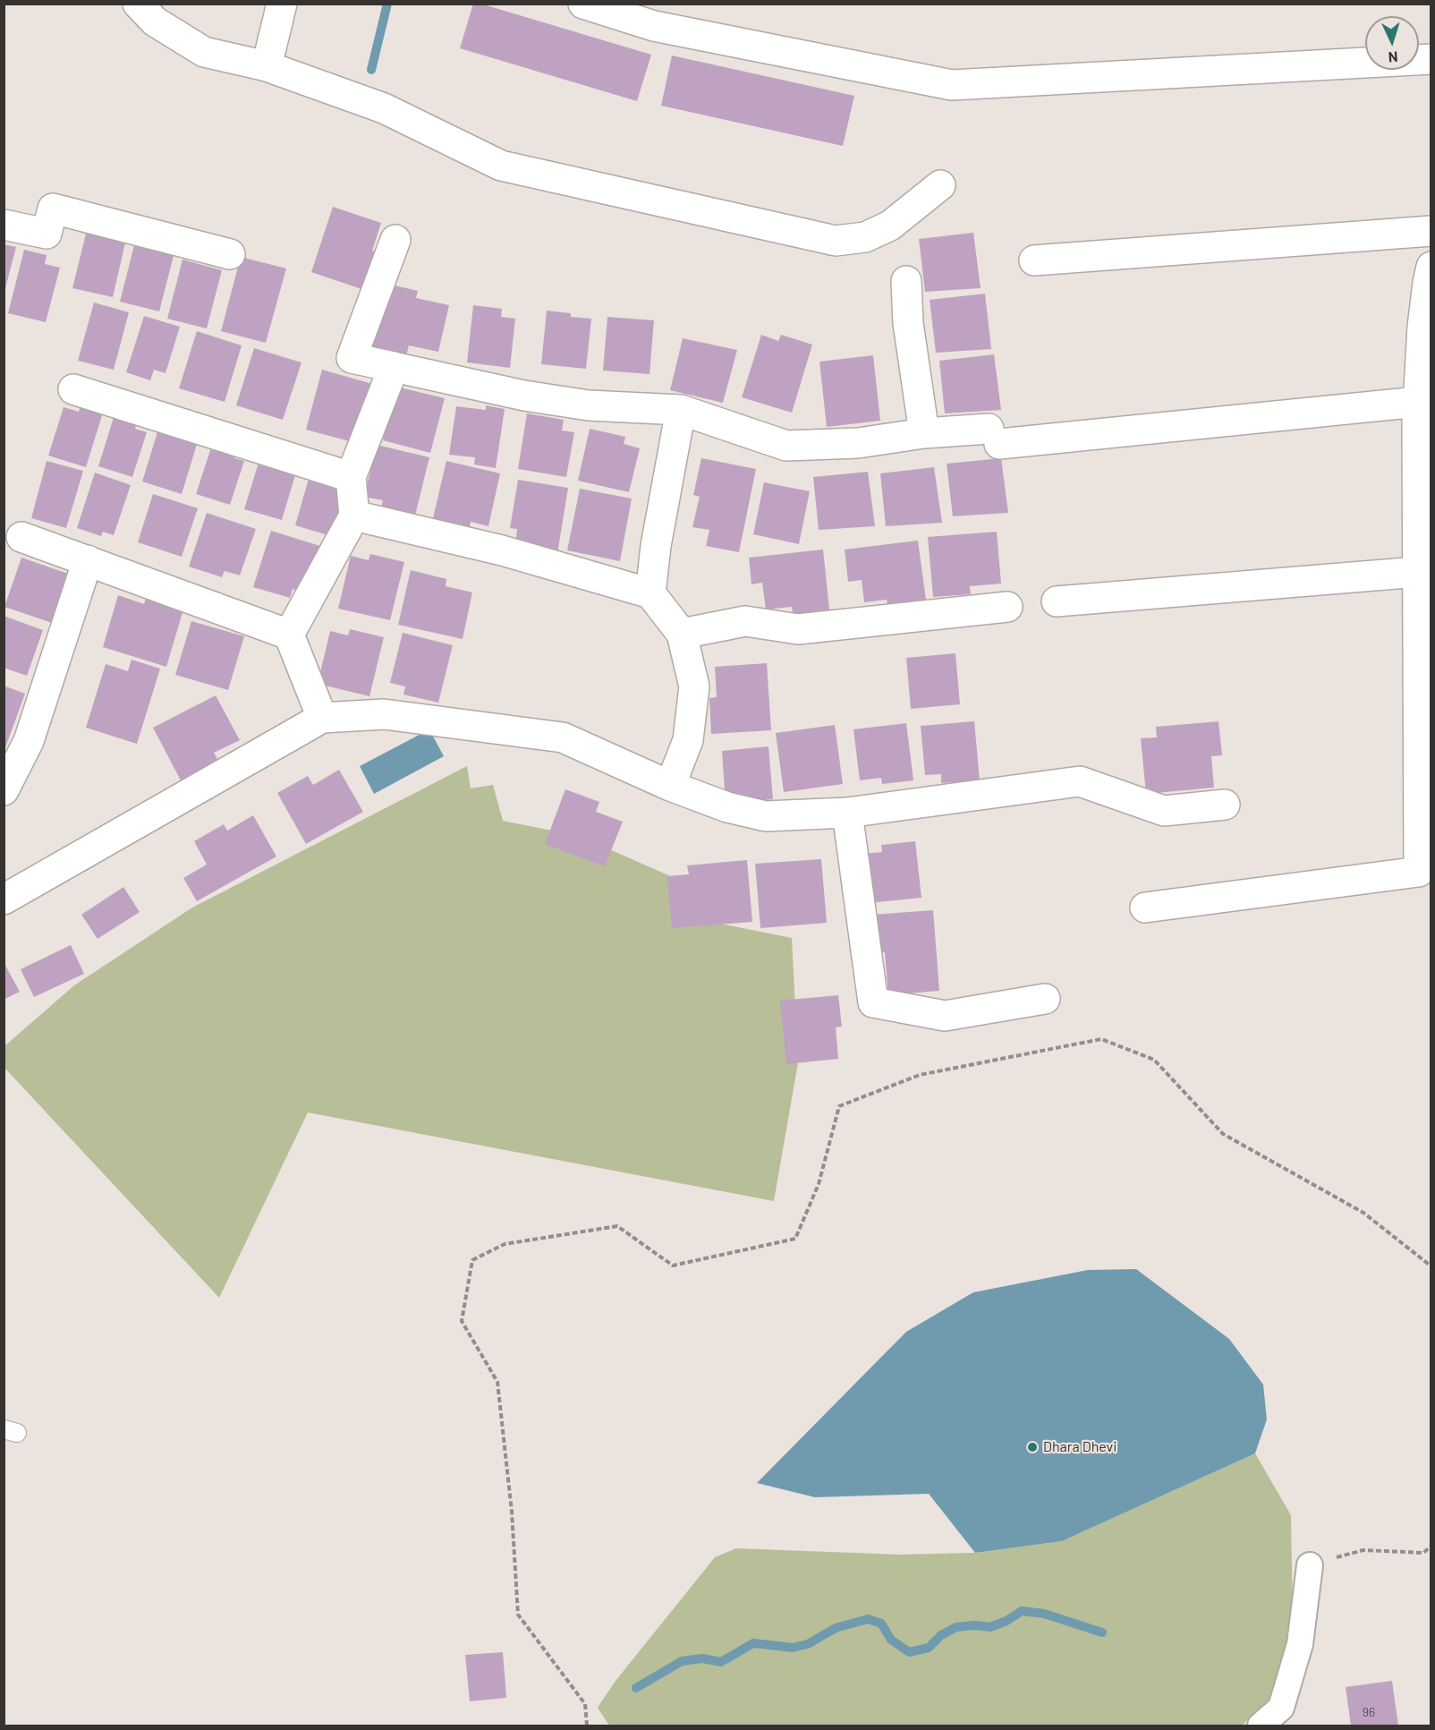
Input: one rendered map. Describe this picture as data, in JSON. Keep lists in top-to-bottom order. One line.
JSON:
{"places":["Dhara Dhevi"],"house_numbers":["96"],"north":"bottom"}
